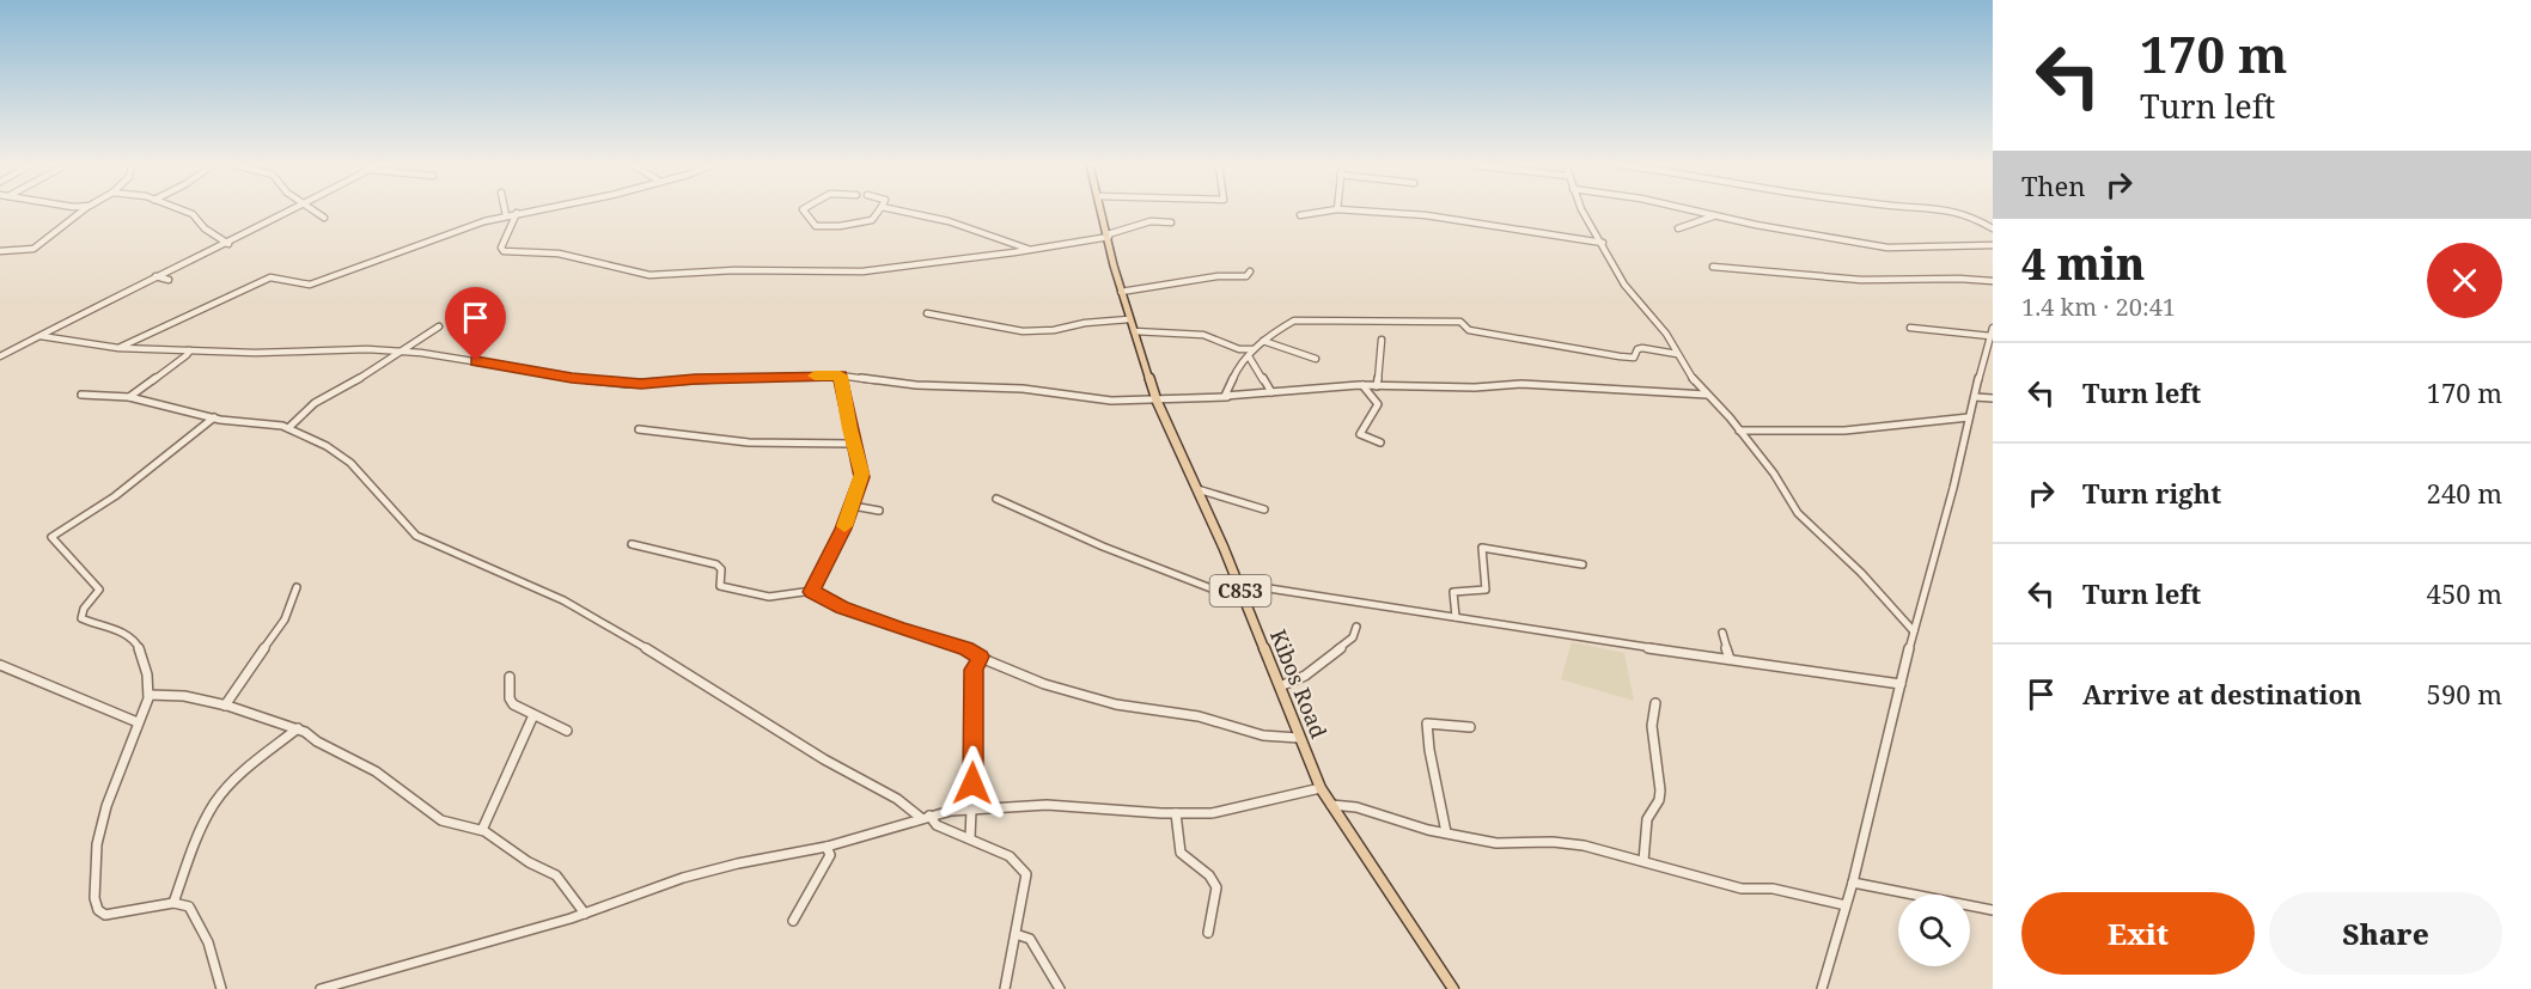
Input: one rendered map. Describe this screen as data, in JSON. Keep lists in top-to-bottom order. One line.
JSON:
{"streets":{"main road":["C853","Kibos Road"]},"page":{"turn":["170 m","Turn left"],"then":"Then","heading":["4 min","1.4 km · 20:41"],"list":[{"name":"Turn left","value":"170 m"},{"name":"Turn right","value":"240 m"},{"name":"Turn left","value":"450 m"},{"name":"Arrive at destination","value":"590 m"}],"buttons":["Exit","Share"]}}
